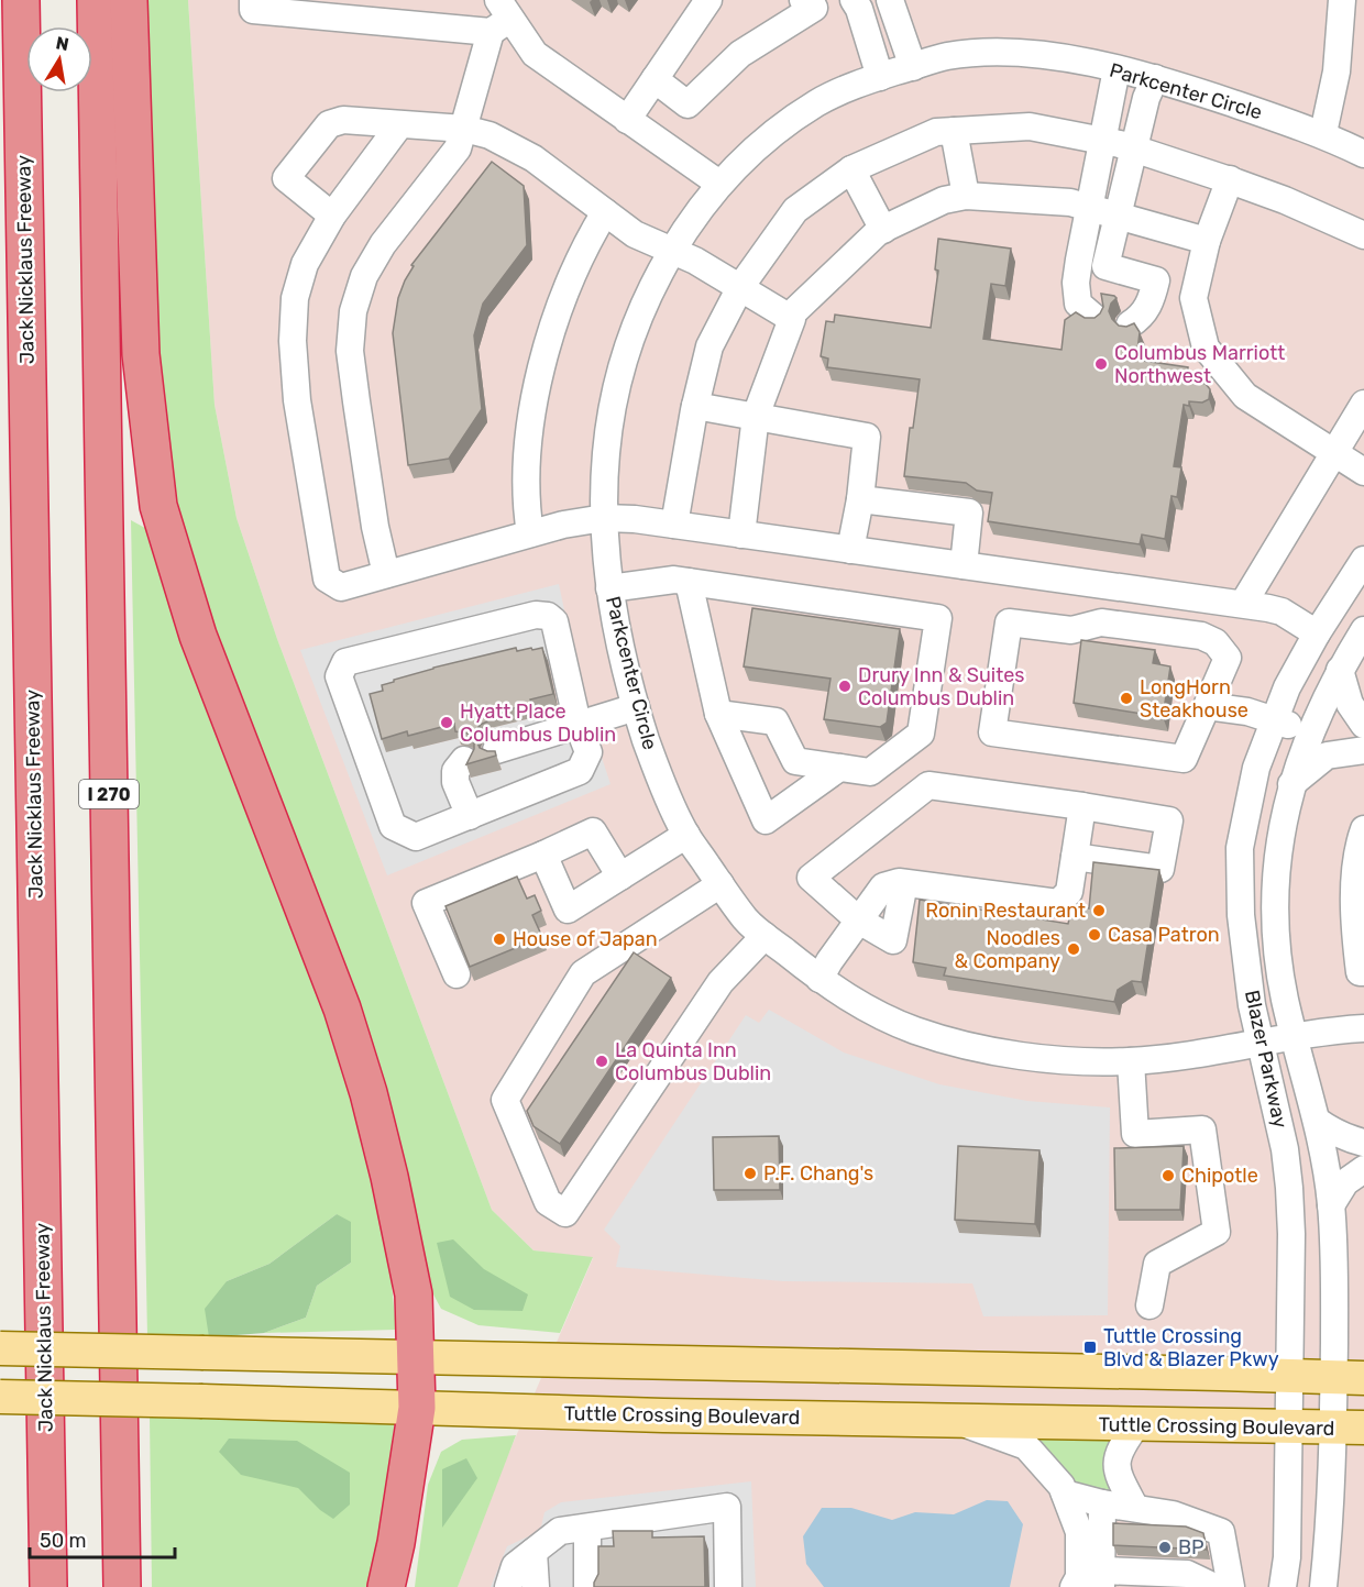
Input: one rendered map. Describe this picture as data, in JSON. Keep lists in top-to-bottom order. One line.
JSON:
{"streets":{"highway":["Jack Nicklaus Freeway","I 270"],"main road":["Tuttle Crossing Boulevard"],"street":["Parkcenter Circle","Blazer Parkway"]},"crossings":[["Parkcenter Circle","Blazer Parkway"],["Blazer Parkway","Tuttle Crossing Boulevard"]],"places":{"other":["Columbus Marriott Northwest","Drury Inn & Suites Columbus Dublin","LongHorn Steakhouse","Hyatt Place Columbus Dublin","Ronin Restaurant","Casa Patron","House of Japan","Noodles & Company","La Quinta Inn Columbus Dublin","P.F. Chang's","Chipotle","BP"],"transit":["Tuttle Crossing Blvd & Blazer Pkwy"]},"scale_bar":"50 m","north":"top"}
